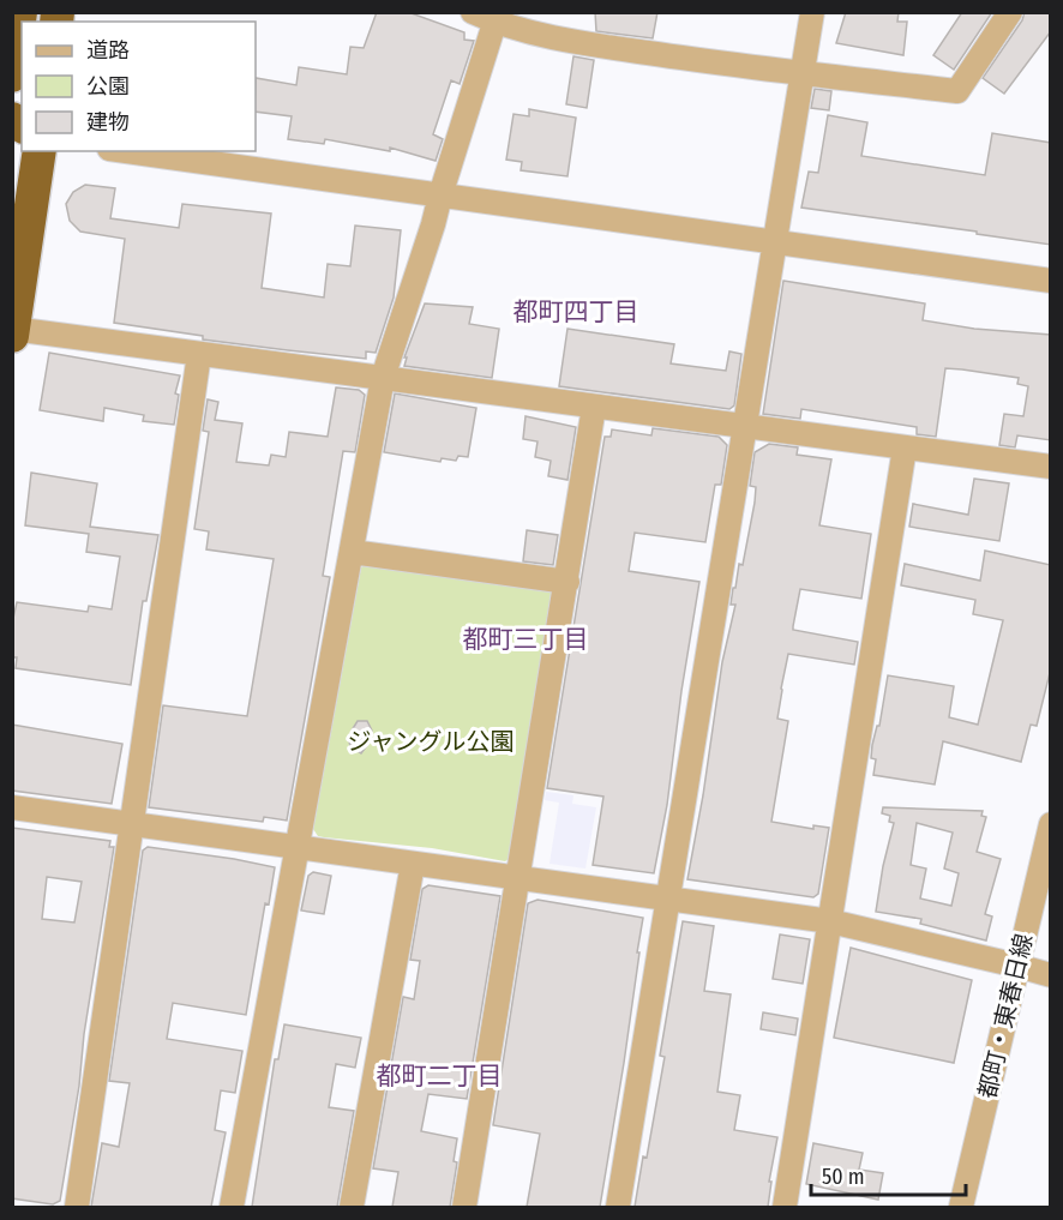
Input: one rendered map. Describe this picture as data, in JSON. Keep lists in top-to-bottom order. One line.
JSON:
{"streets":{"street":["都町・東春日線"]},"districts":["都町四丁目","都町三丁目","都町二丁目"],"parks":["ジャングル公園"],"legend":["道路","公園","建物"],"scale_bar":"50 m"}
